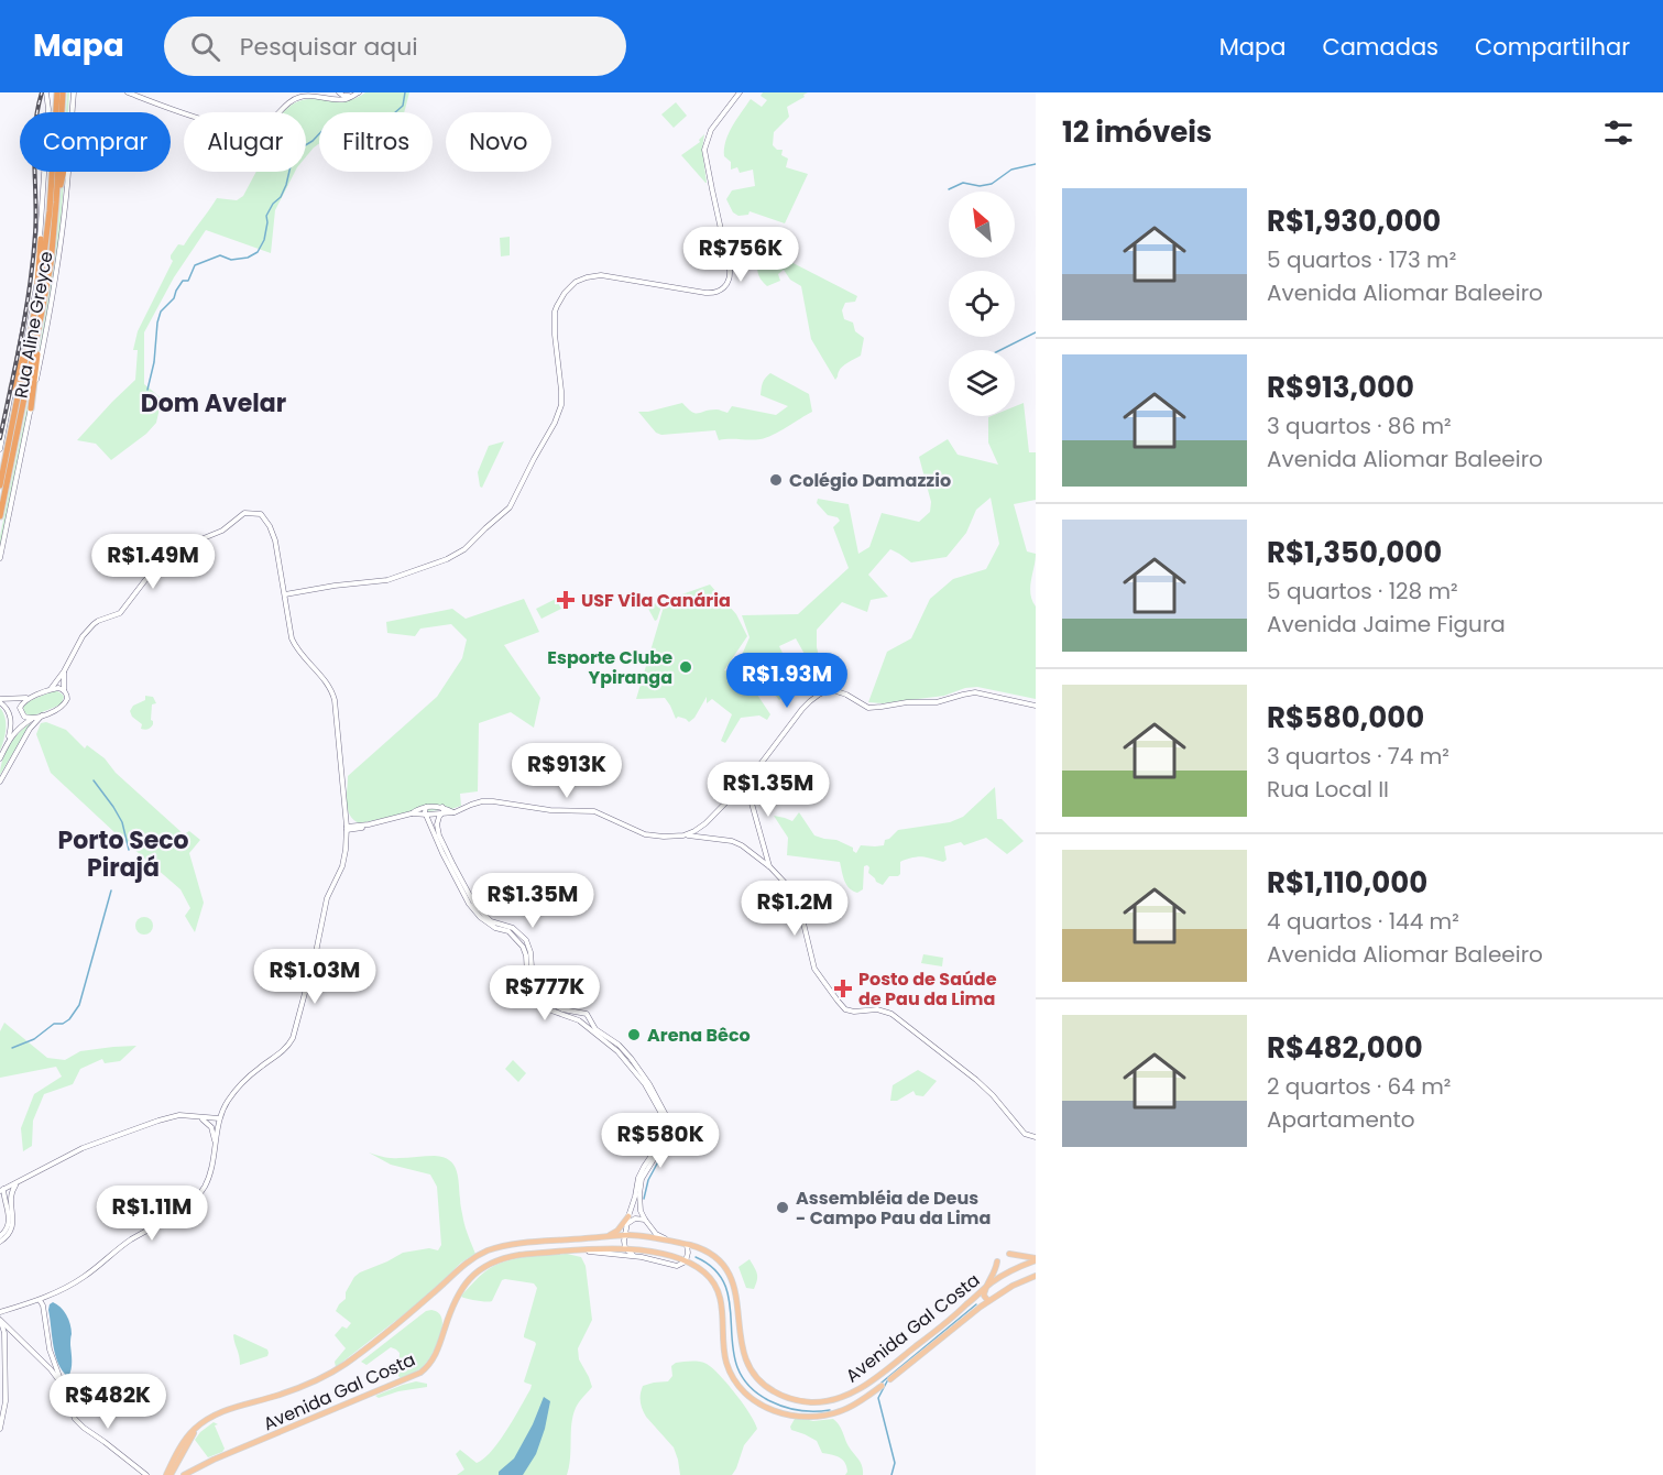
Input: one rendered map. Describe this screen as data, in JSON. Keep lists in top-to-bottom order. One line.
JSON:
{"streets":{"main road":["Rua Aline Greyce","Avenida Gal Costa"]},"districts":["Dom Avelar","Porto Seco Pirajá"],"places":{"other":["Colégio Damazzio","Esporte Clube Ypiranga","Arena Bêco","Assembléia de Deus - Campo Pau da Lima"],"health":["USF Vila Canária","Posto de Saúde de Pau da Lima"]},"north":"top left","page":{"header":"Mapa","search":"Pesquisar aqui","nav":["Mapa","Camadas","Compartilhar"],"heading":"12 imóveis","chip":["Comprar","Alugar","Filtros","Novo"],"list":[{"name":"R$1,930,000","note":"5 quartos · 173 m² · Avenida Aliomar Baleeiro"},{"name":"R$913,000","note":"3 quartos · 86 m² · Avenida Aliomar Baleeiro"},{"name":"R$1,350,000","note":"5 quartos · 128 m² · Avenida Jaime Figura"},{"name":"R$580,000","note":"3 quartos · 74 m² · Rua Local II"},{"name":"R$1,110,000","note":"4 quartos · 144 m² · Avenida Aliomar Baleeiro"},{"name":"R$482,000","note":"2 quartos · 64 m² · Apartamento"}],"price":["R$756K","R$1.49M","R$1.93M","R$913K","R$1.35M","R$1.35M","R$1.2M","R$1.03M","R$777K","R$580K","R$1.11M","R$482K"]}}
